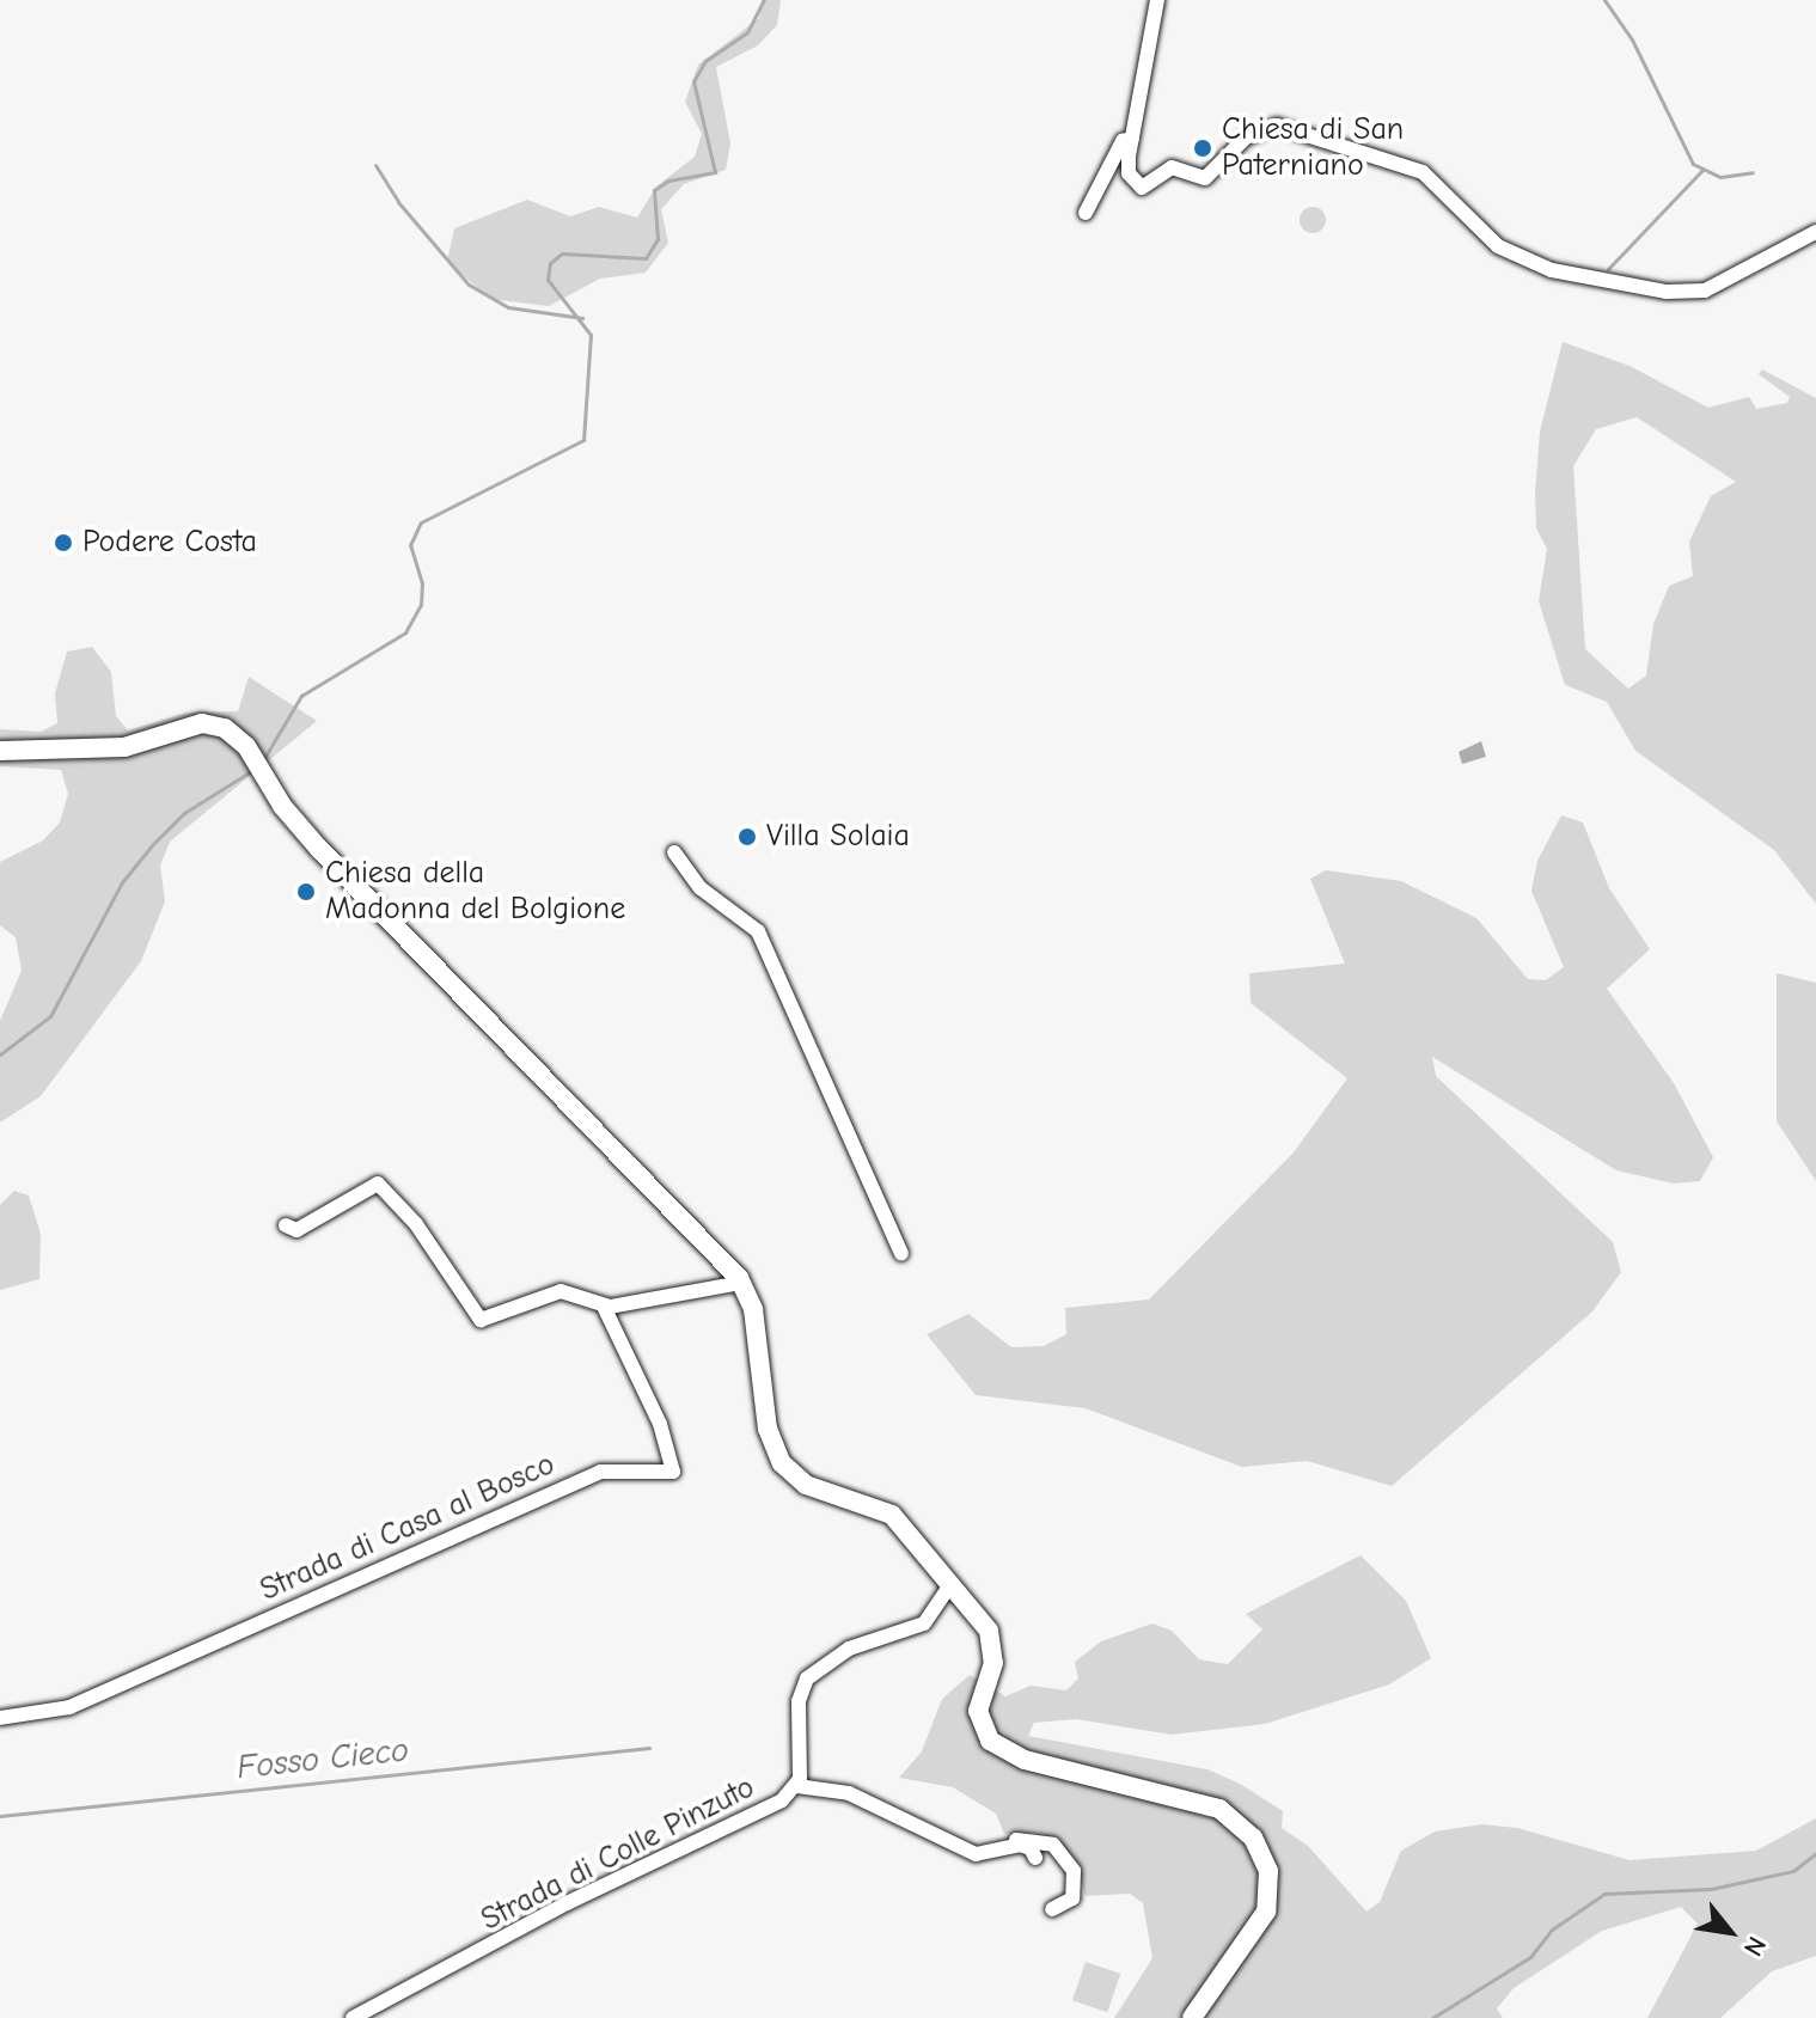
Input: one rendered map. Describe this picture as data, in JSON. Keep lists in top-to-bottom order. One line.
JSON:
{"streets":{"street":["Strada di Casa al Bosco","Strada di Colle Pinzuto"]},"water":["Fosso Cieco"],"places":["Chiesa di San Paterniano","Podere Costa","Villa Solaia","Chiesa della Madonna del Bolgione"],"north":"bottom right"}
